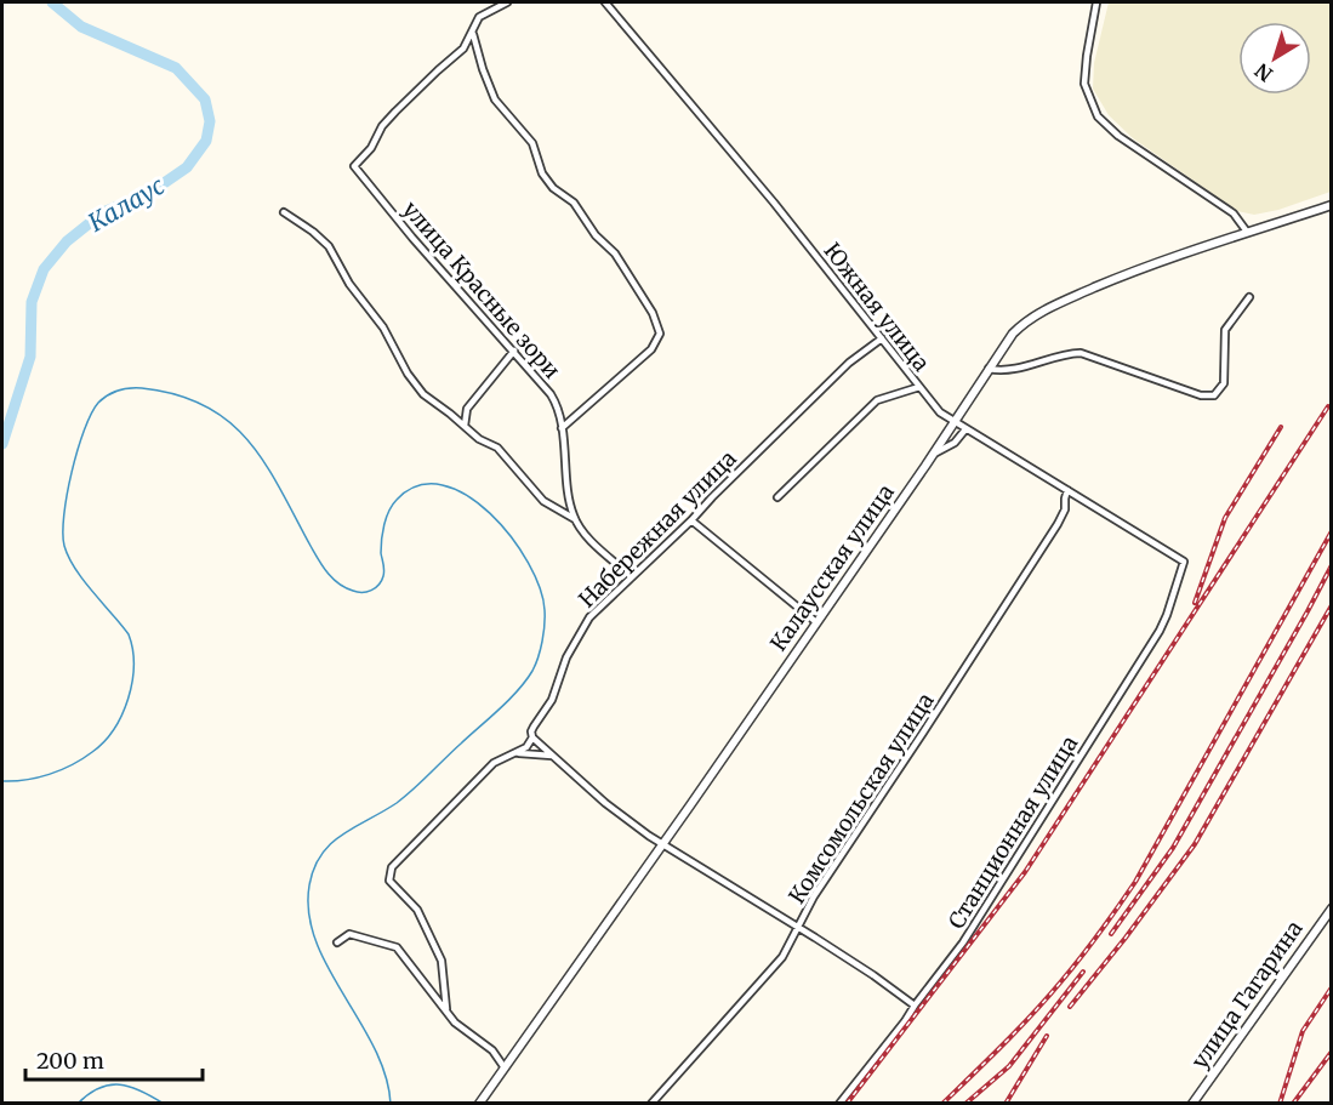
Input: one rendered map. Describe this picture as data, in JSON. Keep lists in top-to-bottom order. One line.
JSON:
{"streets":{"street":["улица Красные зори","Южная улица","Набережная улица","Калаусская улица","Комсомольская улица","Станционная улица","улица Гагарина"]},"crossings":[["улица Красные зори","Набережная улица"],["Южная улица","Набережная улица"],["Южная улица","Калаусская улица"],["Южная улица","Комсомольская улица"],["Южная улица","Станционная улица"]],"water":["Калаус"],"scale_bar":"200 m","north":"bottom left"}
